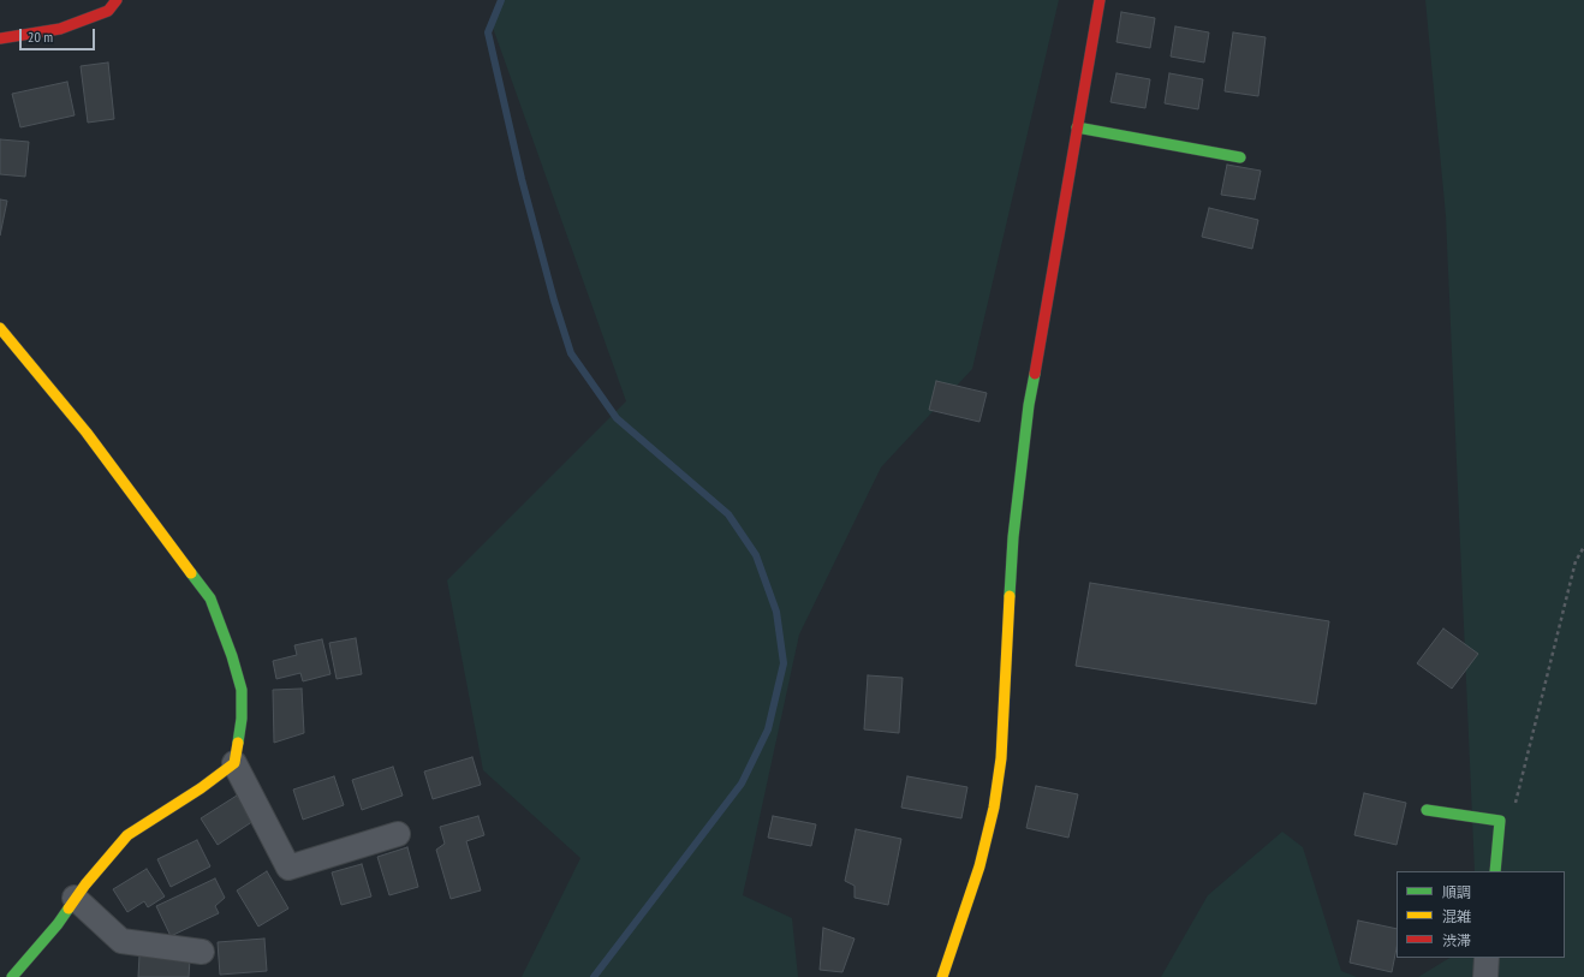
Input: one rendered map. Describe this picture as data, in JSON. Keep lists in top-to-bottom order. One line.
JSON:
{"legend":["順調","混雑","渋滞"],"scale_bar":"20 m"}
